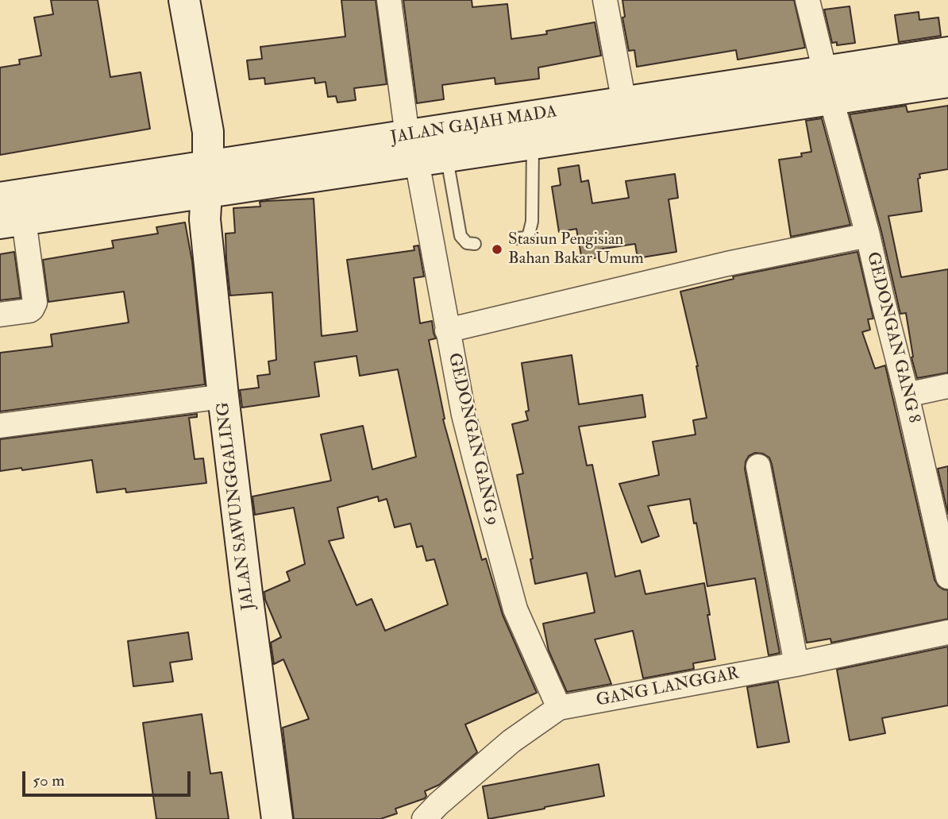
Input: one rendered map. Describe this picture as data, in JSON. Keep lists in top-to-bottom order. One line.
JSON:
{"streets":{"main road":["JALAN GAJAH MADA","JALAN SAWUNGGALING"],"street":["GEDONGAN GANG 8","GEDONGAN GANG 9","GANG LANGGAR"]},"crossings":[["JALAN GAJAH MADA","GEDONGAN GANG 8"],["JALAN GAJAH MADA","GEDONGAN GANG 9"],["JALAN GAJAH MADA","JALAN SAWUNGGALING"],["GEDONGAN GANG 9","GANG LANGGAR"]],"places":["Stasiun Pengisian Bahan Bakar Umum"],"scale_bar":"50 m"}
